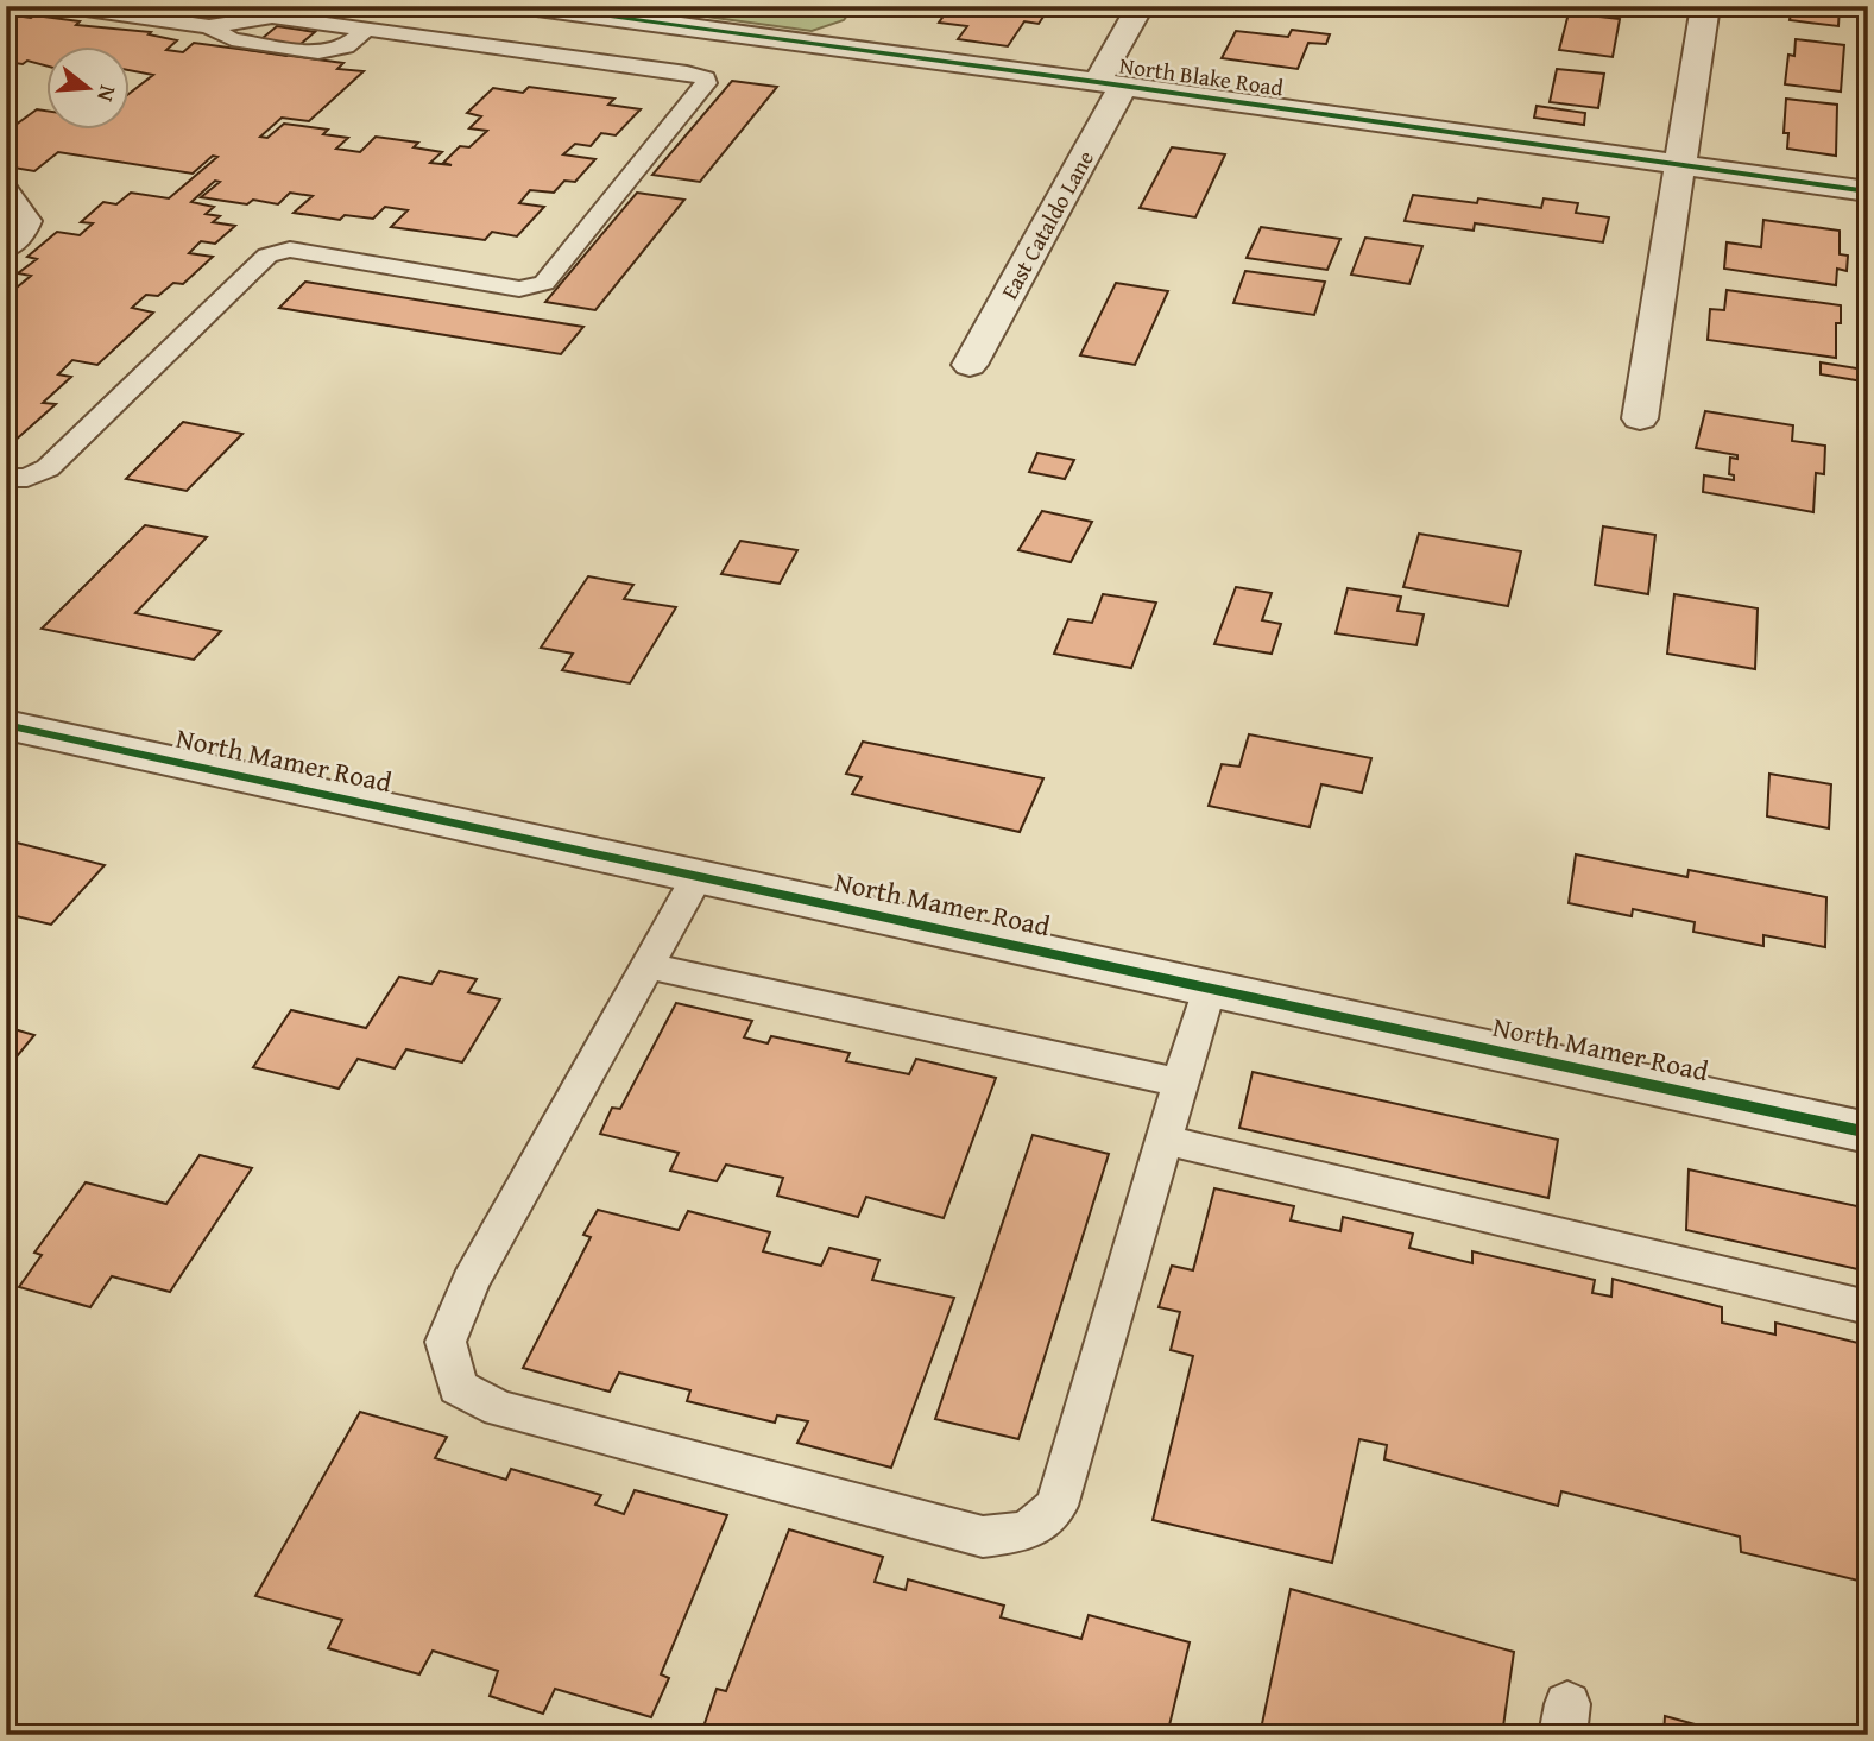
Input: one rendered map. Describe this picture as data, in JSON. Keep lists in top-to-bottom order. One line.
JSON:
{"streets":{"street":["North Blake Road","East Cataldo Lane","North Mamer Road"]},"crossings":[["North Blake Road","East Cataldo Lane"]],"north":"right"}
